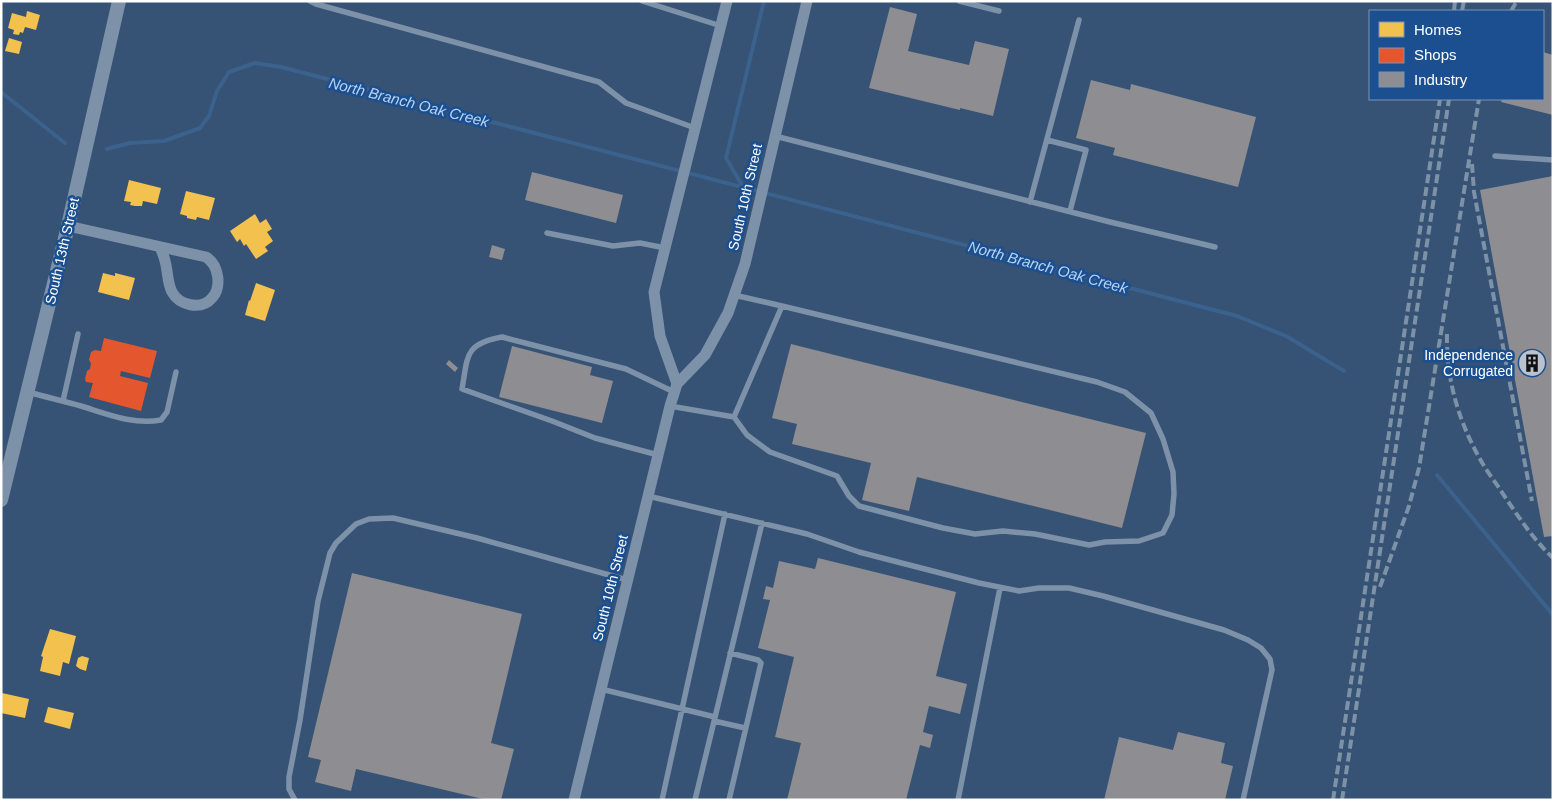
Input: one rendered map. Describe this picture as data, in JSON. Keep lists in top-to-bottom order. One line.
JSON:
{"streets":{"street":["South 10th Street","South 13th Street"]},"water":["North Branch Oak Creek"],"places":{"building":["Independence Corrugated"]},"legend":["Homes","Shops","Industry"]}
